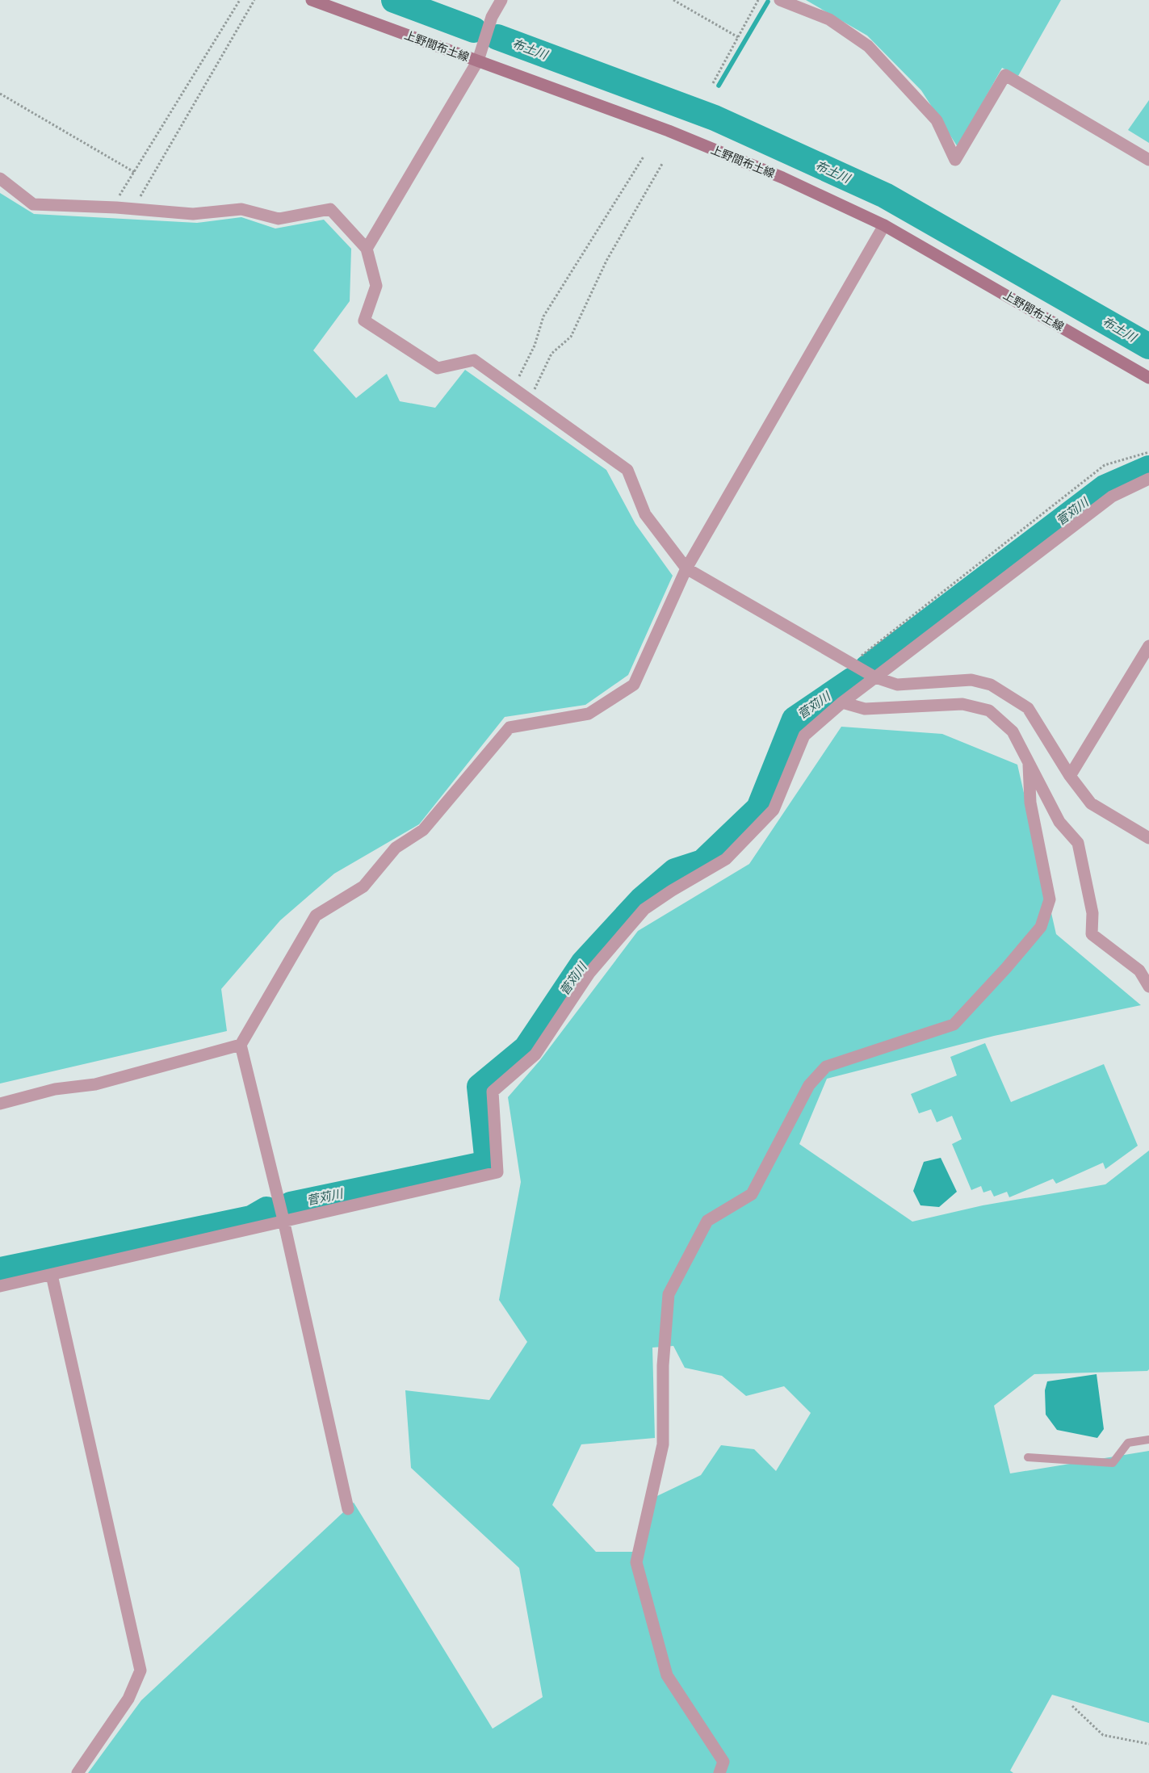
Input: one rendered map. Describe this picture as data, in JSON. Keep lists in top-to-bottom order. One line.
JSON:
{"streets":{"main road":["上野間布土線"]},"water":["布土川","菅苅川"]}
